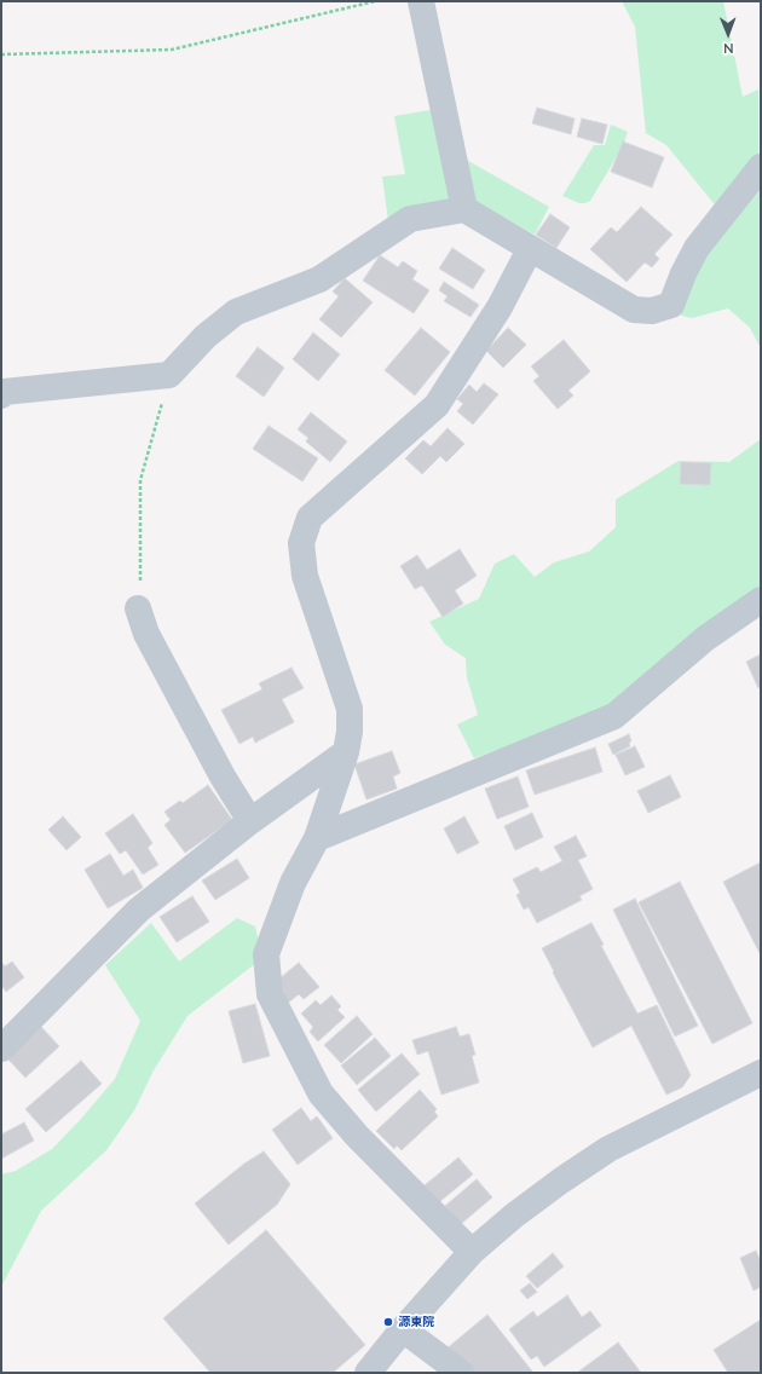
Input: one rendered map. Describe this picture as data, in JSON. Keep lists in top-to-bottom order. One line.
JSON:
{"places":["源東院"],"north":"bottom"}
